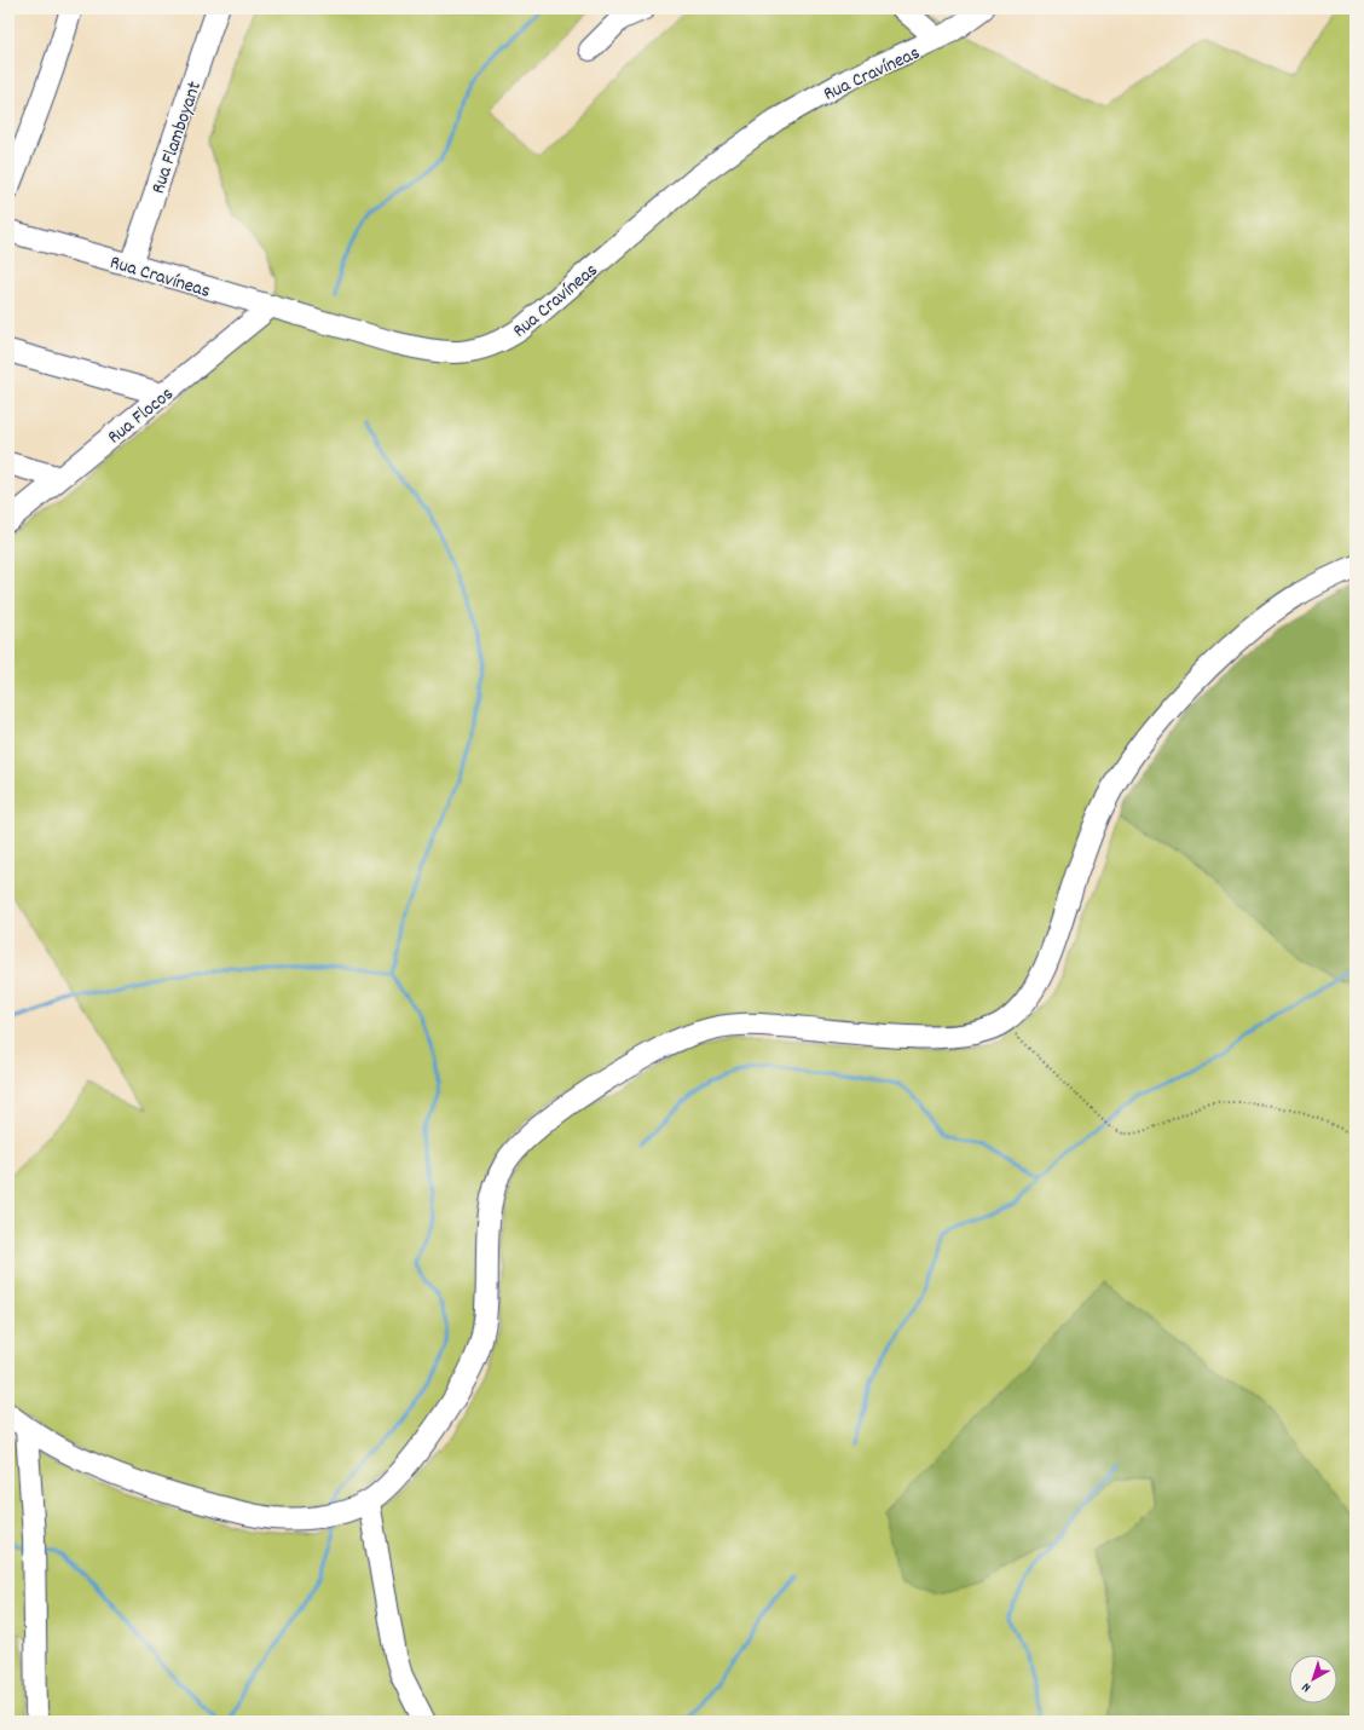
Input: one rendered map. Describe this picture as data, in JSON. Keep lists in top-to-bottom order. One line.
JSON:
{"streets":{"street":["Rua Cravíneas","Rua Flamboyant","Rua Flocos"]},"crossings":[["Rua Cravíneas","Rua Flamboyant"],["Rua Cravíneas","Rua Flocos"]],"north":"bottom left"}
